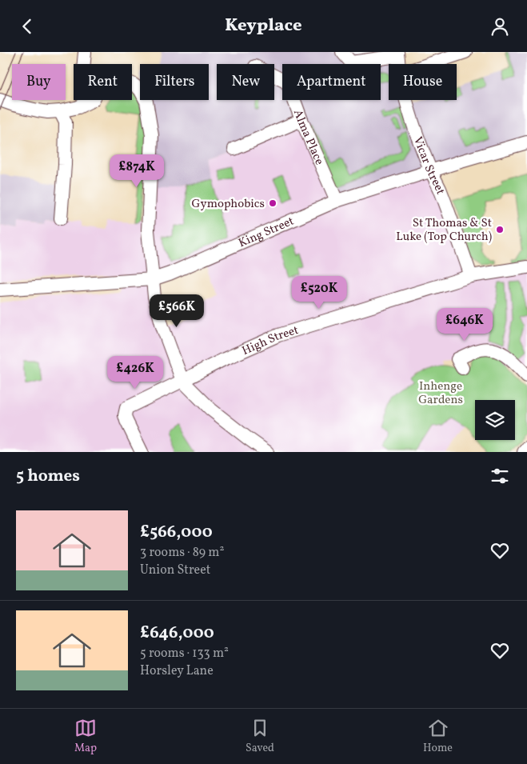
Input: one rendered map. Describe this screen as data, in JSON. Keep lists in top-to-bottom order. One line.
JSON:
{"streets":{"street":["Alma Place","Vicar Street","King Street","High Street"]},"crossings":[["Alma Place","King Street"],["Vicar Street","King Street"],["Vicar Street","High Street"]],"parks":["Inhenge Gardens"],"places":["Gymophobics","St Thomas & St Luke (Top Church)"],"page":{"header":"Keyplace","chip":["Buy","Rent","Filters","New","Apartment","House"],"price":["£874K","£520K","£566K","£646K","£426K"],"heading":"5 homes","list":[{"name":"£566,000","note":"3 rooms · 89 m² · Union Street"},{"name":"£646,000","note":"5 rooms · 133 m² · Horsley Lane"}],"tabs":["Map","Saved","Home"]}}
